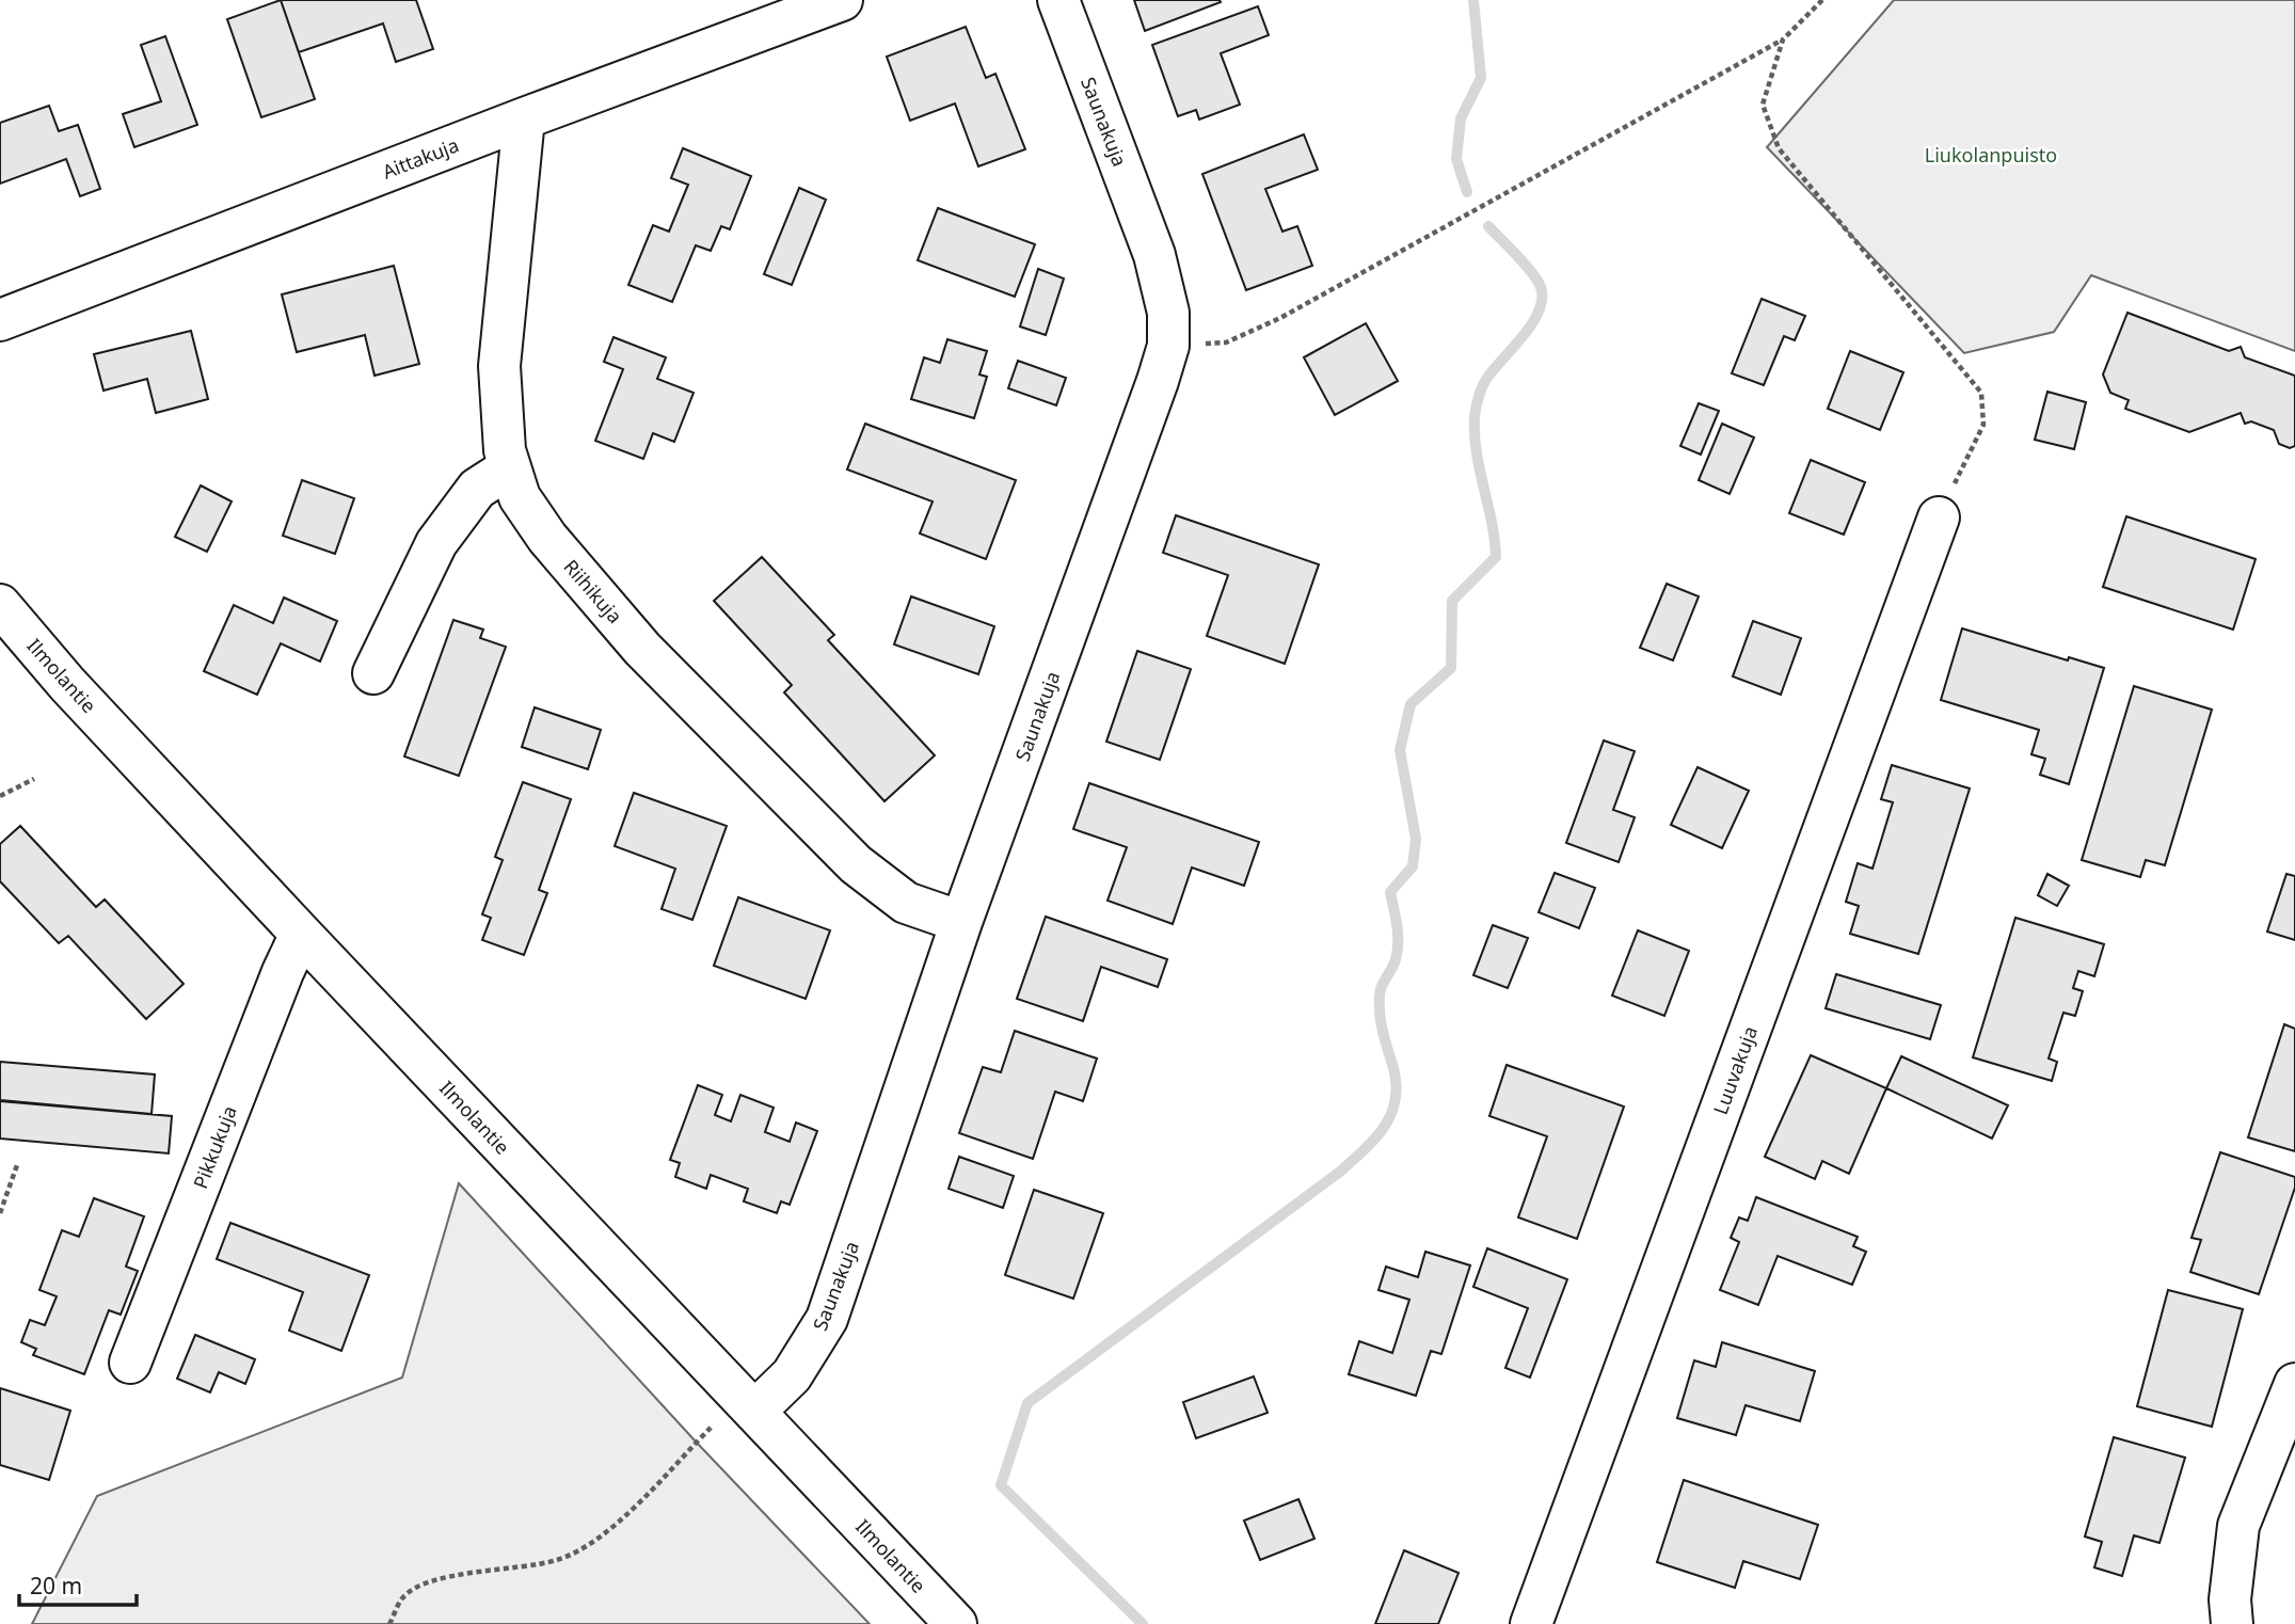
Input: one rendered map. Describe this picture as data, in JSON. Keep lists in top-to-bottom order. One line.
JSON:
{"streets":{"street":["Saunakuja","Aittakuja","Riihikuja","Ilmolantie","Luuvakuja","Pikkukuja"]},"crossings":[["Saunakuja","Riihikuja"],["Saunakuja","Ilmolantie"],["Aittakuja","Riihikuja"],["Ilmolantie","Pikkukuja"]],"parks":["Liukolanpuisto"],"scale_bar":"20 m"}
